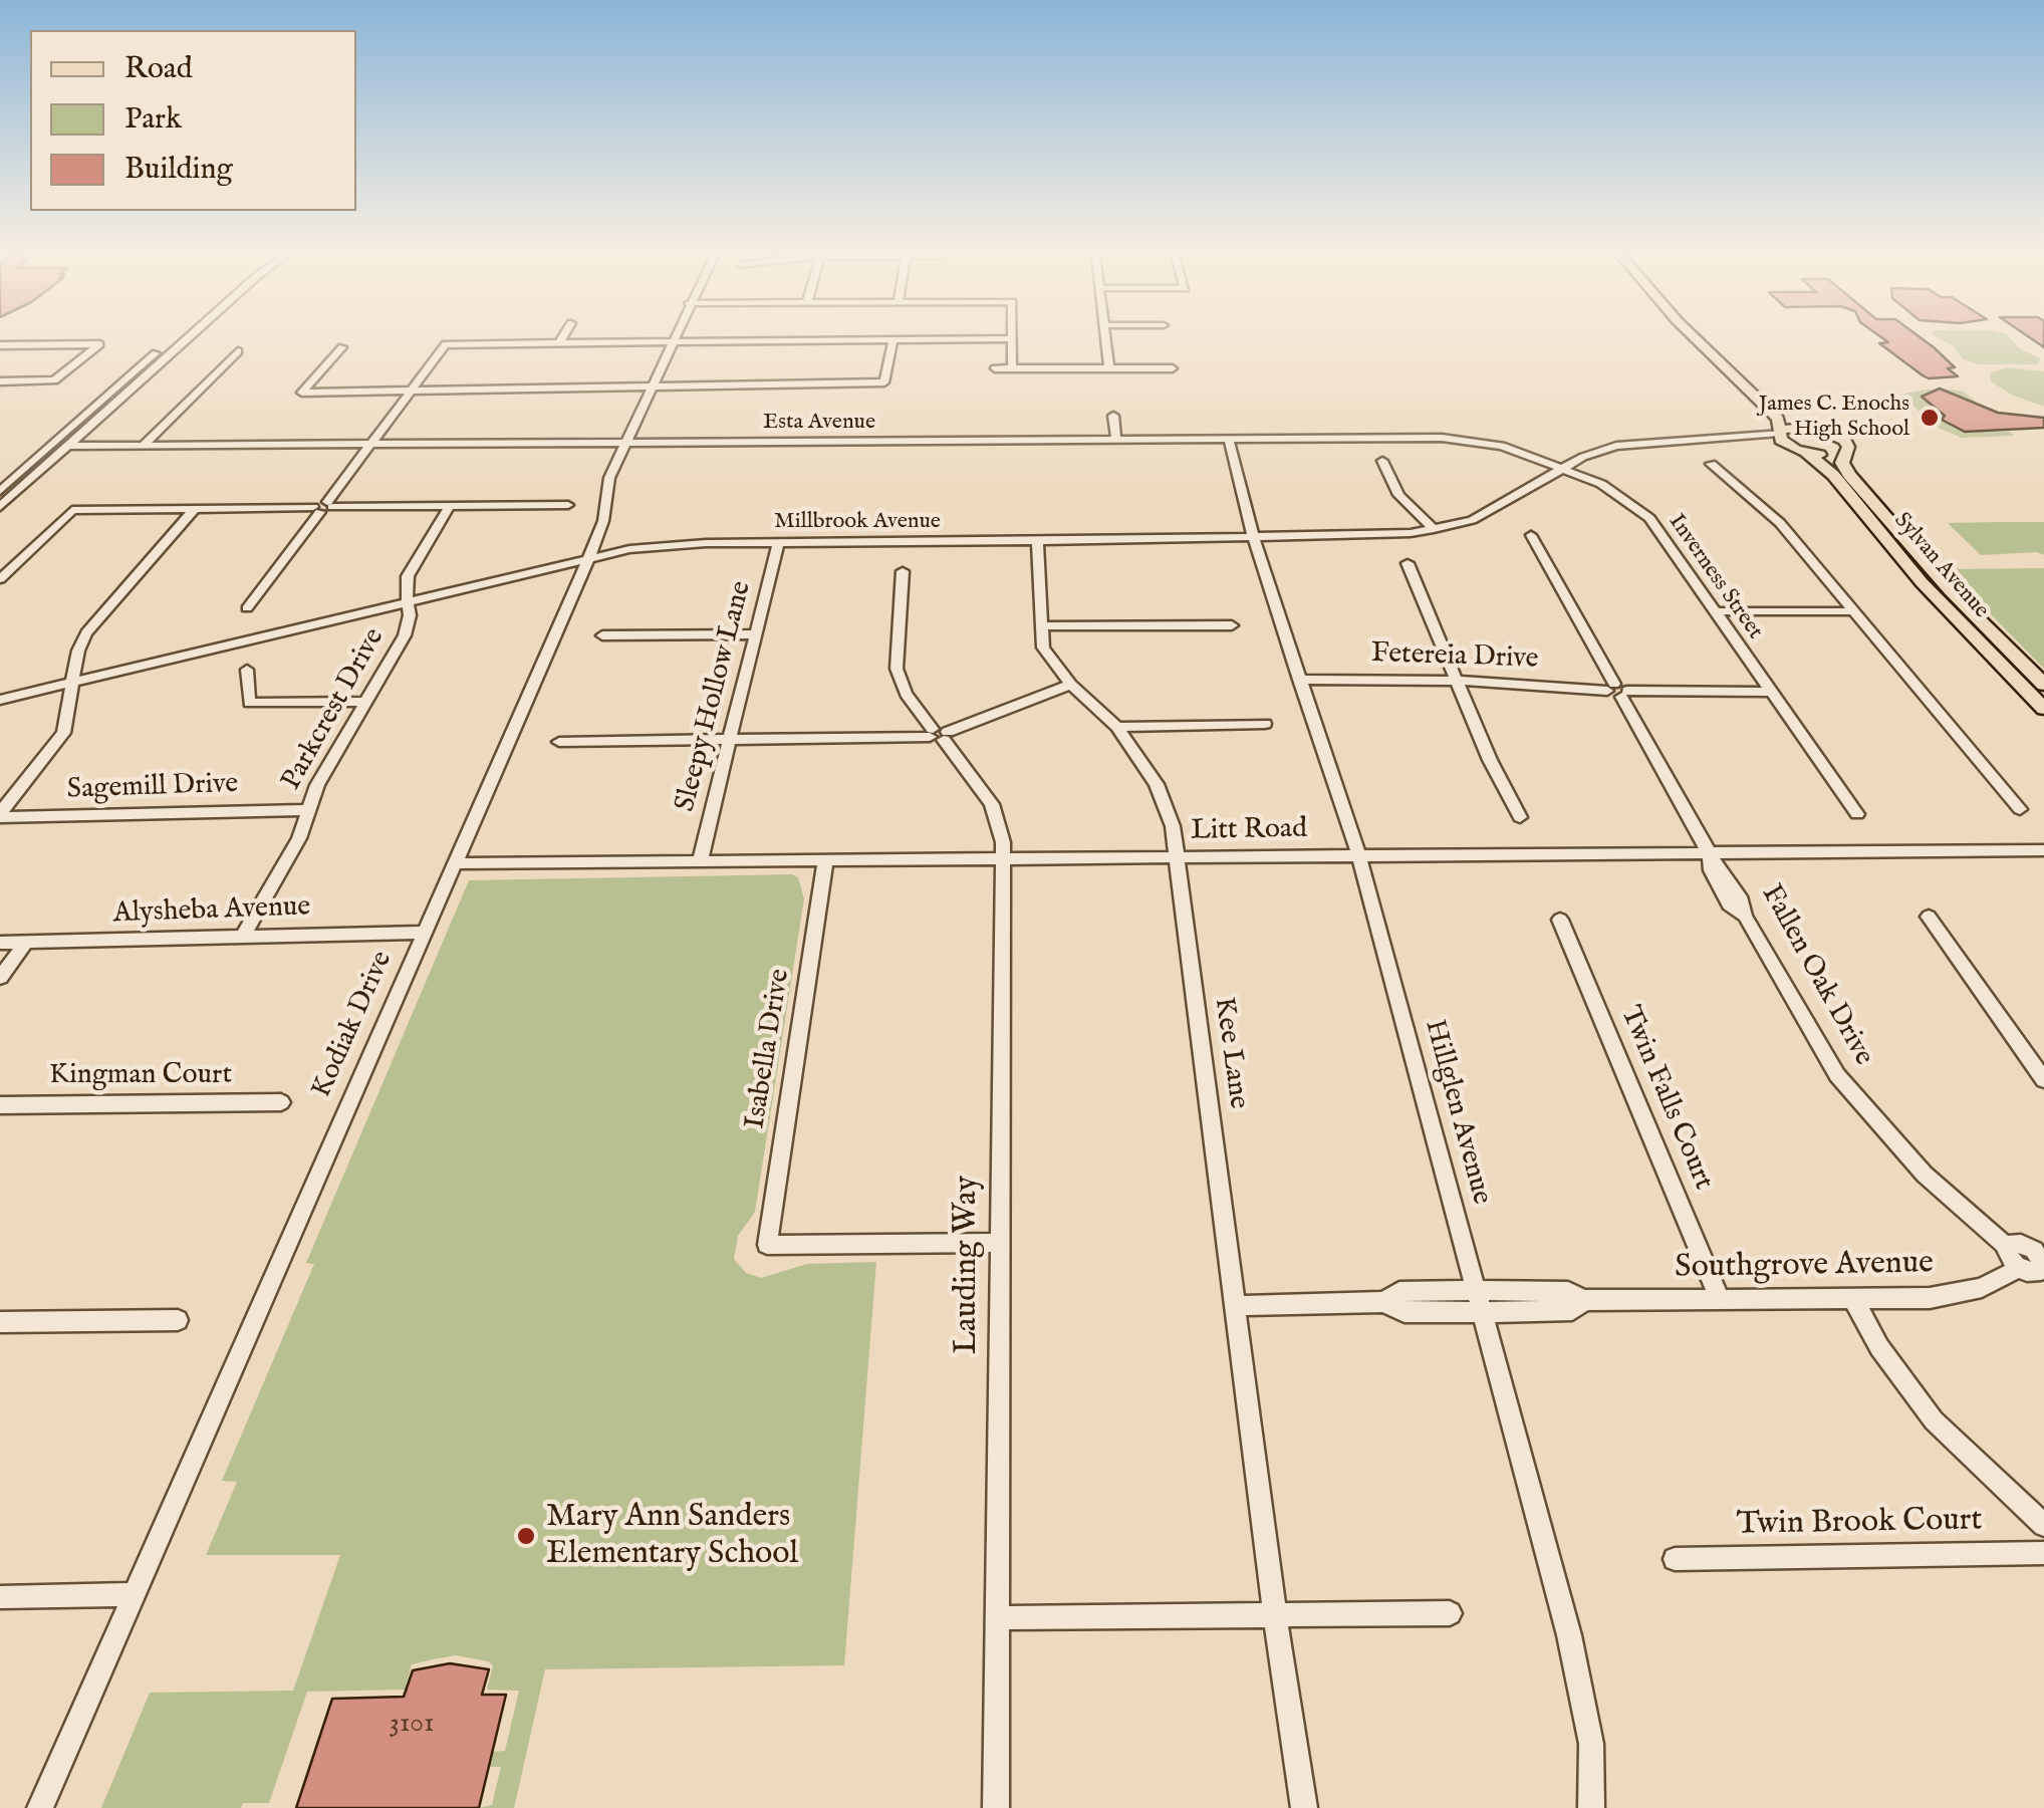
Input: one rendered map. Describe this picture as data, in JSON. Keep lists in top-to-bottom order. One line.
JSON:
{"streets":{"main road":["Sylvan Avenue"],"street":["Esta Avenue","Millbrook Avenue","Inverness Street","Fetereia Drive","Sleepy Hollow Lane","Parkcrest Drive","Sagemill Drive","Litt Road","Alysheba Avenue","Fallen Oak Drive","Kodiak Drive","Isabella Drive","Kee Lane","Kingman Court","Twin Falls Court","Hillglen Avenue","Lauding Way","Southgrove Avenue","Twin Brook Court"]},"crossings":[["Esta Avenue","Millbrook Avenue"],["Esta Avenue","Inverness Street"],["Esta Avenue","Kodiak Drive"],["Esta Avenue","Hillglen Avenue"],["Millbrook Avenue","Sylvan Avenue"],["Millbrook Avenue","Inverness Street"],["Millbrook Avenue","Sleepy Hollow Lane"],["Millbrook Avenue","Parkcrest Drive"],["Millbrook Avenue","Kodiak Drive"],["Millbrook Avenue","Kee Lane"],["Millbrook Avenue","Hillglen Avenue"],["Inverness Street","Fetereia Drive"],["Fetereia Drive","Hillglen Avenue"],["Sleepy Hollow Lane","Litt Road"],["Parkcrest Drive","Sagemill Drive"],["Parkcrest Drive","Alysheba Avenue"],["Litt Road","Fallen Oak Drive"],["Litt Road","Kodiak Drive"],["Litt Road","Isabella Drive"],["Litt Road","Kee Lane"],["Litt Road","Hillglen Avenue"],["Litt Road","Lauding Way"],["Alysheba Avenue","Kodiak Drive"],["Isabella Drive","Lauding Way"],["Kee Lane","Southgrove Avenue"],["Twin Falls Court","Southgrove Avenue"],["Hillglen Avenue","Southgrove Avenue"]],"places":["James C. Enochs High School","Mary Ann Sanders Elementary School"],"house_numbers":["3101"],"legend":["Road","Park","Building"]}
